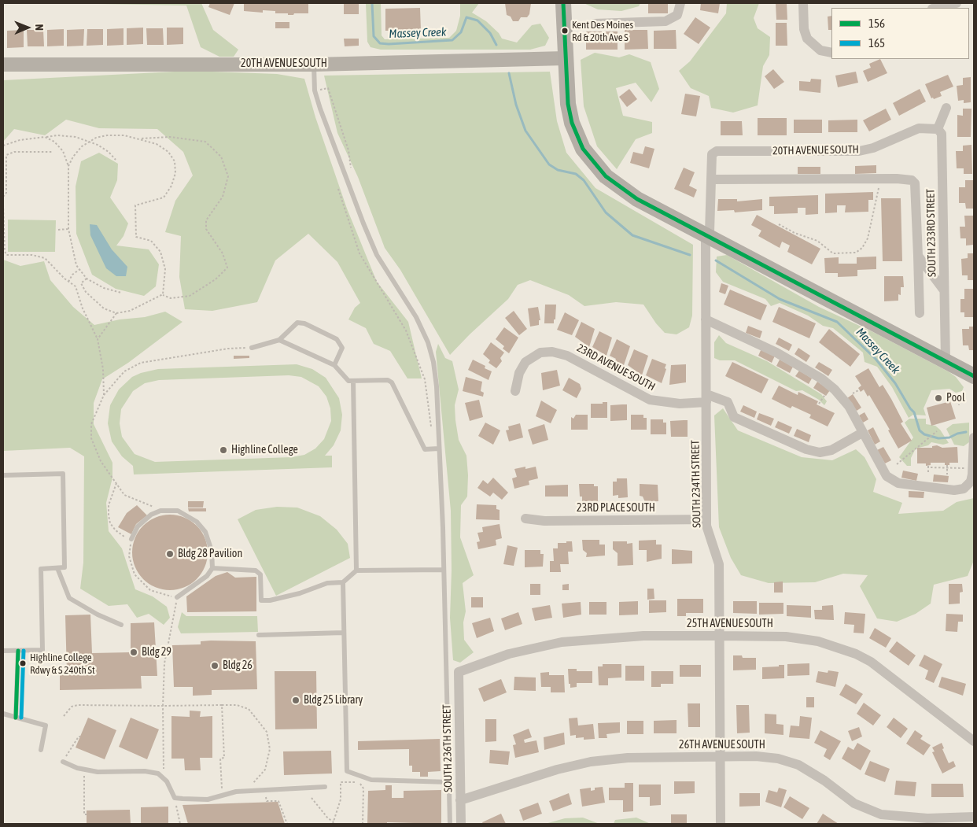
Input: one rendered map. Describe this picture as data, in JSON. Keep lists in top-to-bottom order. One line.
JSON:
{"streets":{"street":["20TH AVENUE SOUTH","SOUTH 233RD STREET","23RD AVENUE SOUTH","SOUTH 234TH STREET","23RD PLACE SOUTH","25TH AVENUE SOUTH","26TH AVENUE SOUTH","SOUTH 236TH STREET"]},"crossings":[["20TH AVENUE SOUTH","SOUTH 233RD STREET"],["20TH AVENUE SOUTH","SOUTH 234TH STREET"],["23RD AVENUE SOUTH","SOUTH 234TH STREET"],["SOUTH 234TH STREET","23RD PLACE SOUTH"],["SOUTH 234TH STREET","25TH AVENUE SOUTH"],["SOUTH 234TH STREET","26TH AVENUE SOUTH"],["25TH AVENUE SOUTH","SOUTH 236TH STREET"],["26TH AVENUE SOUTH","SOUTH 236TH STREET"]],"water":["Massey Creek"],"places":["Kent Des Moines Rd & 20th Ave S","Pool","Highline College","Bldg 28 Pavilion","Bldg 29","Highline College Rdwy & S 240th St","Bldg 26","Bldg 25 Library"],"lines":["transit line 156","transit line 165"],"legend":["156","165"],"north":"right"}
